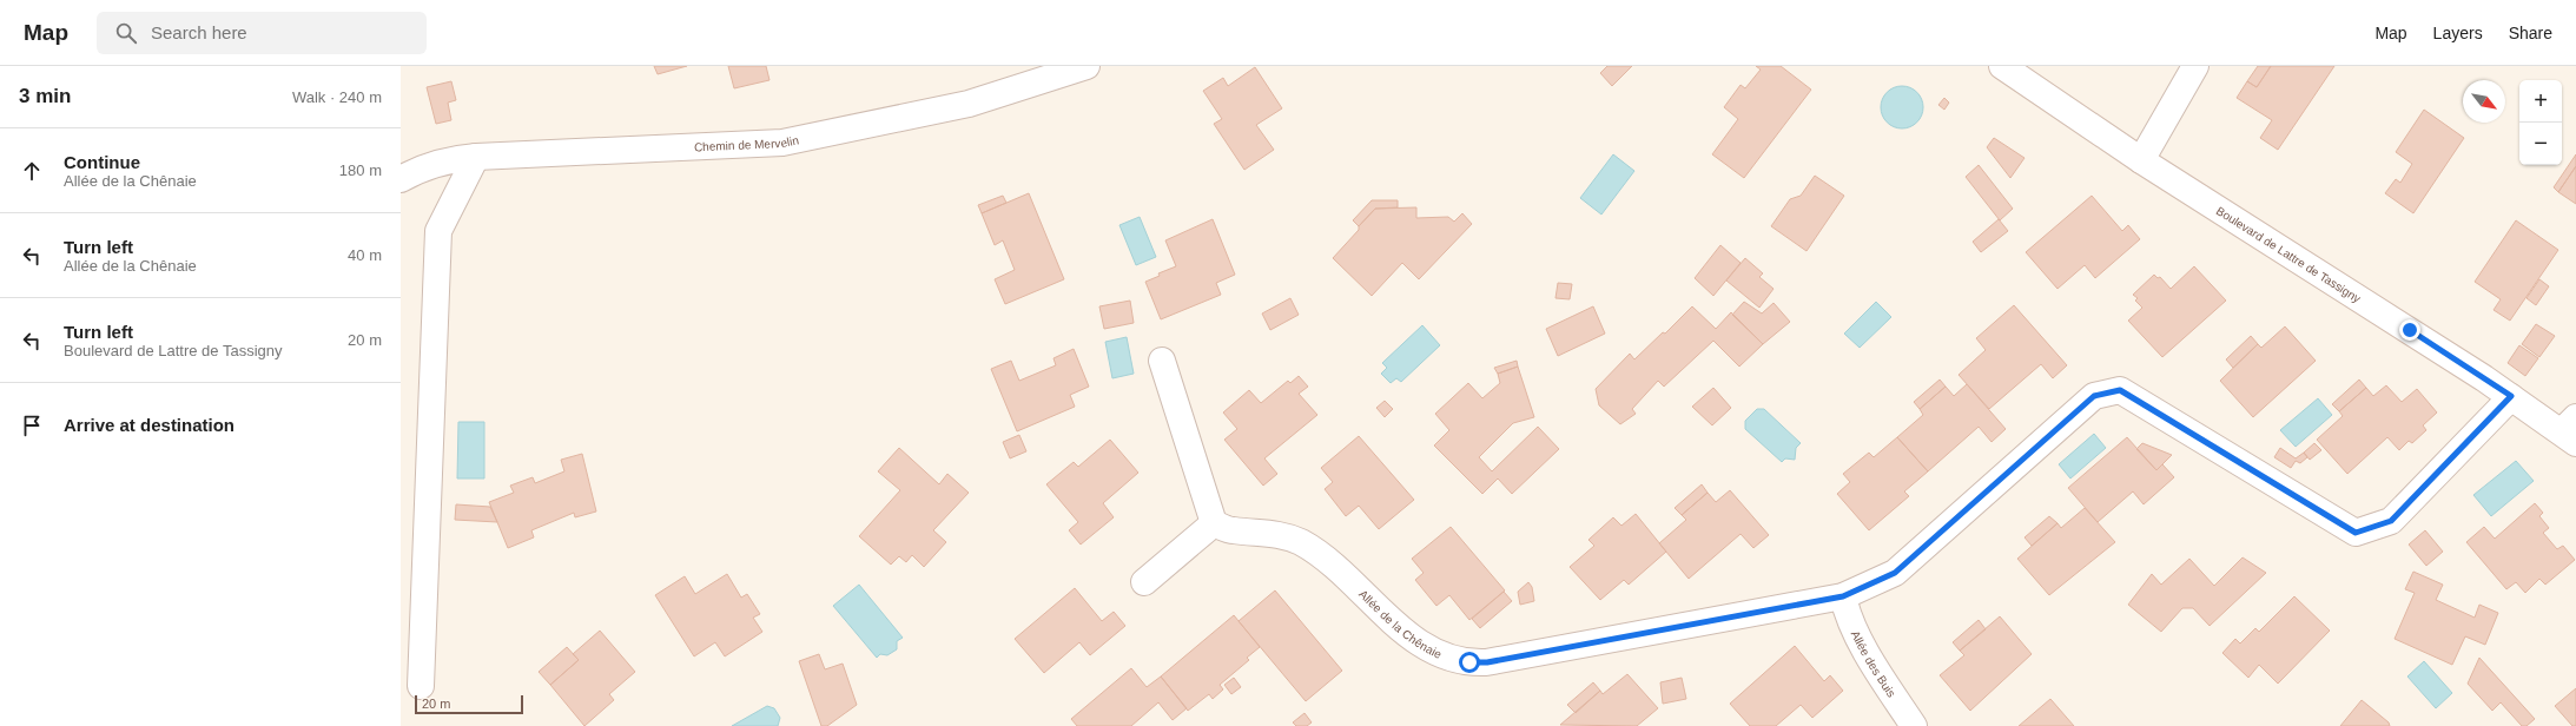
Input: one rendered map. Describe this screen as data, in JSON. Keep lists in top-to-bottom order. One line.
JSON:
{"streets":{"street":["Chemin de Mervelin","Boulevard de Lattre de Tassigny","Allée de la Chênaie","Allée des Buis"]},"crossings":[["Boulevard de Lattre de Tassigny","Allée de la Chênaie"],["Allée de la Chênaie","Allée des Buis"]],"scale_bar":"20 m","north":"bottom right","page":{"header":"Map","search":"Search here","nav":["Map","Layers","Share"],"heading":["3 min","Walk · 240 m"],"map_buttons":["+","−"],"list":[["Continue","Allée de la Chênaie","180 m"],["Turn left","Allée de la Chênaie","40 m"],["Turn left","Boulevard de Lattre de Tassigny","20 m"],"Arrive at destination"],"scale":"20 m"}}
